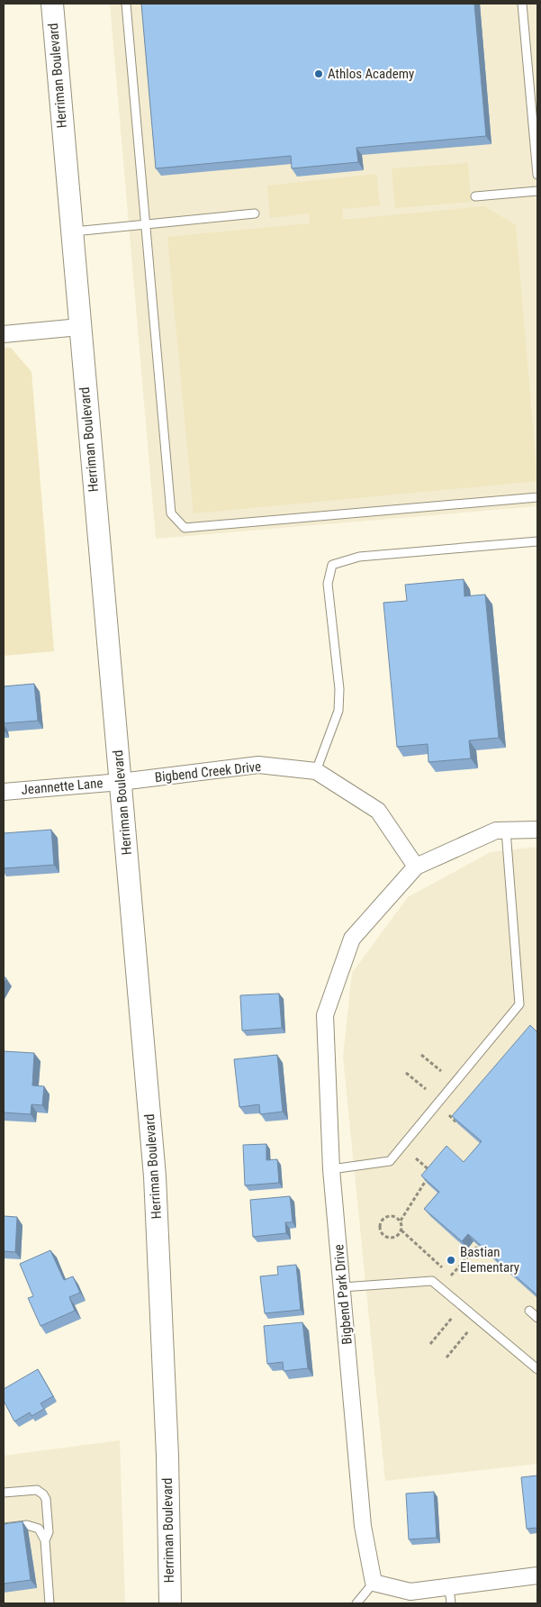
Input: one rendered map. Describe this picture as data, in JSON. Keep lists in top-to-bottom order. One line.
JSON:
{"streets":{"main road":["Herriman Boulevard"],"street":["Bigbend Creek Drive","Jeannette Lane","Bigbend Park Drive"]},"crossings":[["Herriman Boulevard","Bigbend Creek Drive"],["Herriman Boulevard","Jeannette Lane"],["Bigbend Creek Drive","Jeannette Lane"],["Bigbend Creek Drive","Bigbend Park Drive"]],"places":["Athlos Academy","Bastian Elementary"]}
